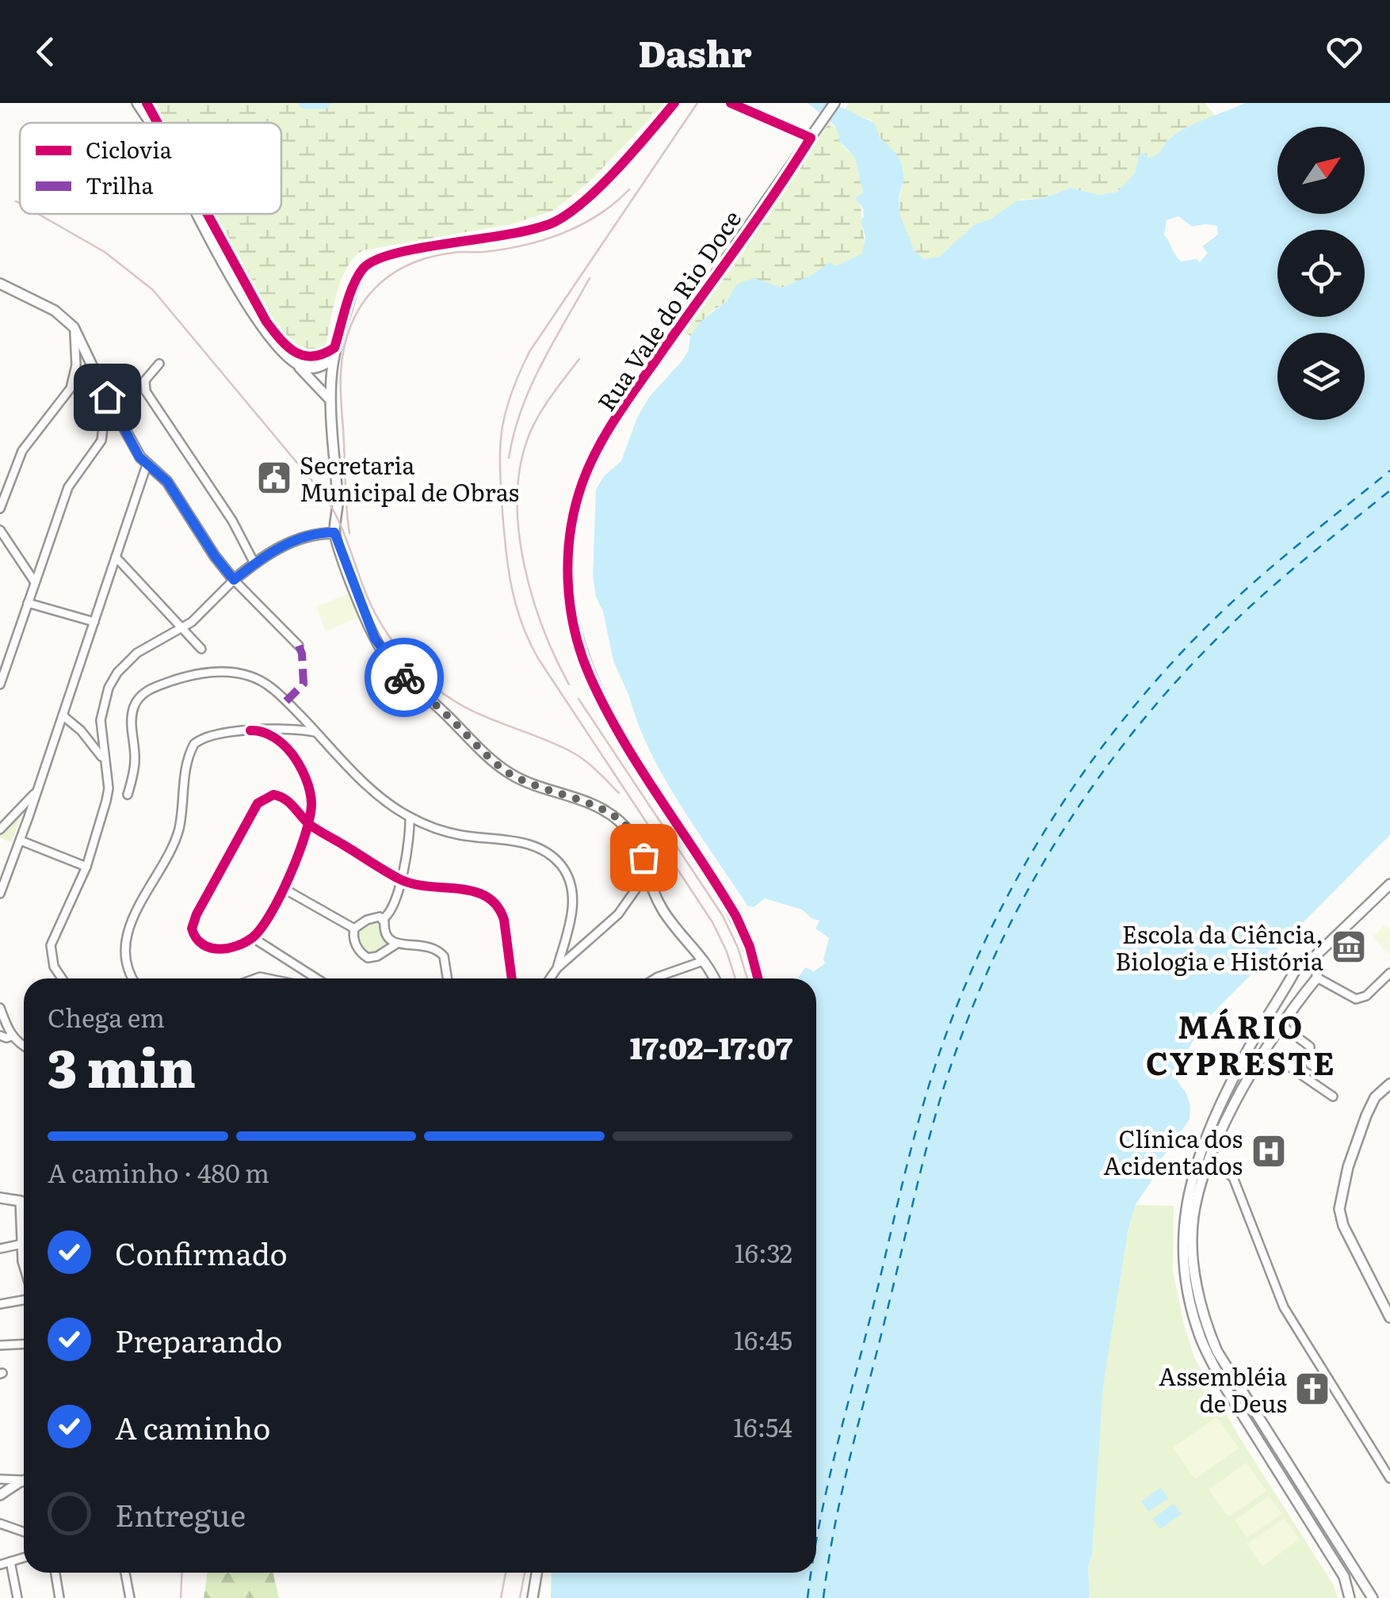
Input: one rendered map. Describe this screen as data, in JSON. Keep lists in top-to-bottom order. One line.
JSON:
{"streets":{"street":["Rua Vale do Rio Doce"]},"districts":["MÁRIO CYPRESTE"],"places":{"public building":["Secretaria Municipal de Obras"],"museum":["Escola da Ciência, Biologia e História"],"hospital":["Clínica dos Acidentados"],"church":["Assembléia de Deus"]},"legend":["Ciclovia","Trilha"],"north":"top right","page":{"header":"Dashr","heading":["3 min","Chega em","17:02–17:07"],"bar":"A caminho · 480 m","list":[["Confirmado","16:32"],["Preparando","16:45"],["A caminho","16:54"],"Entregue"]}}
